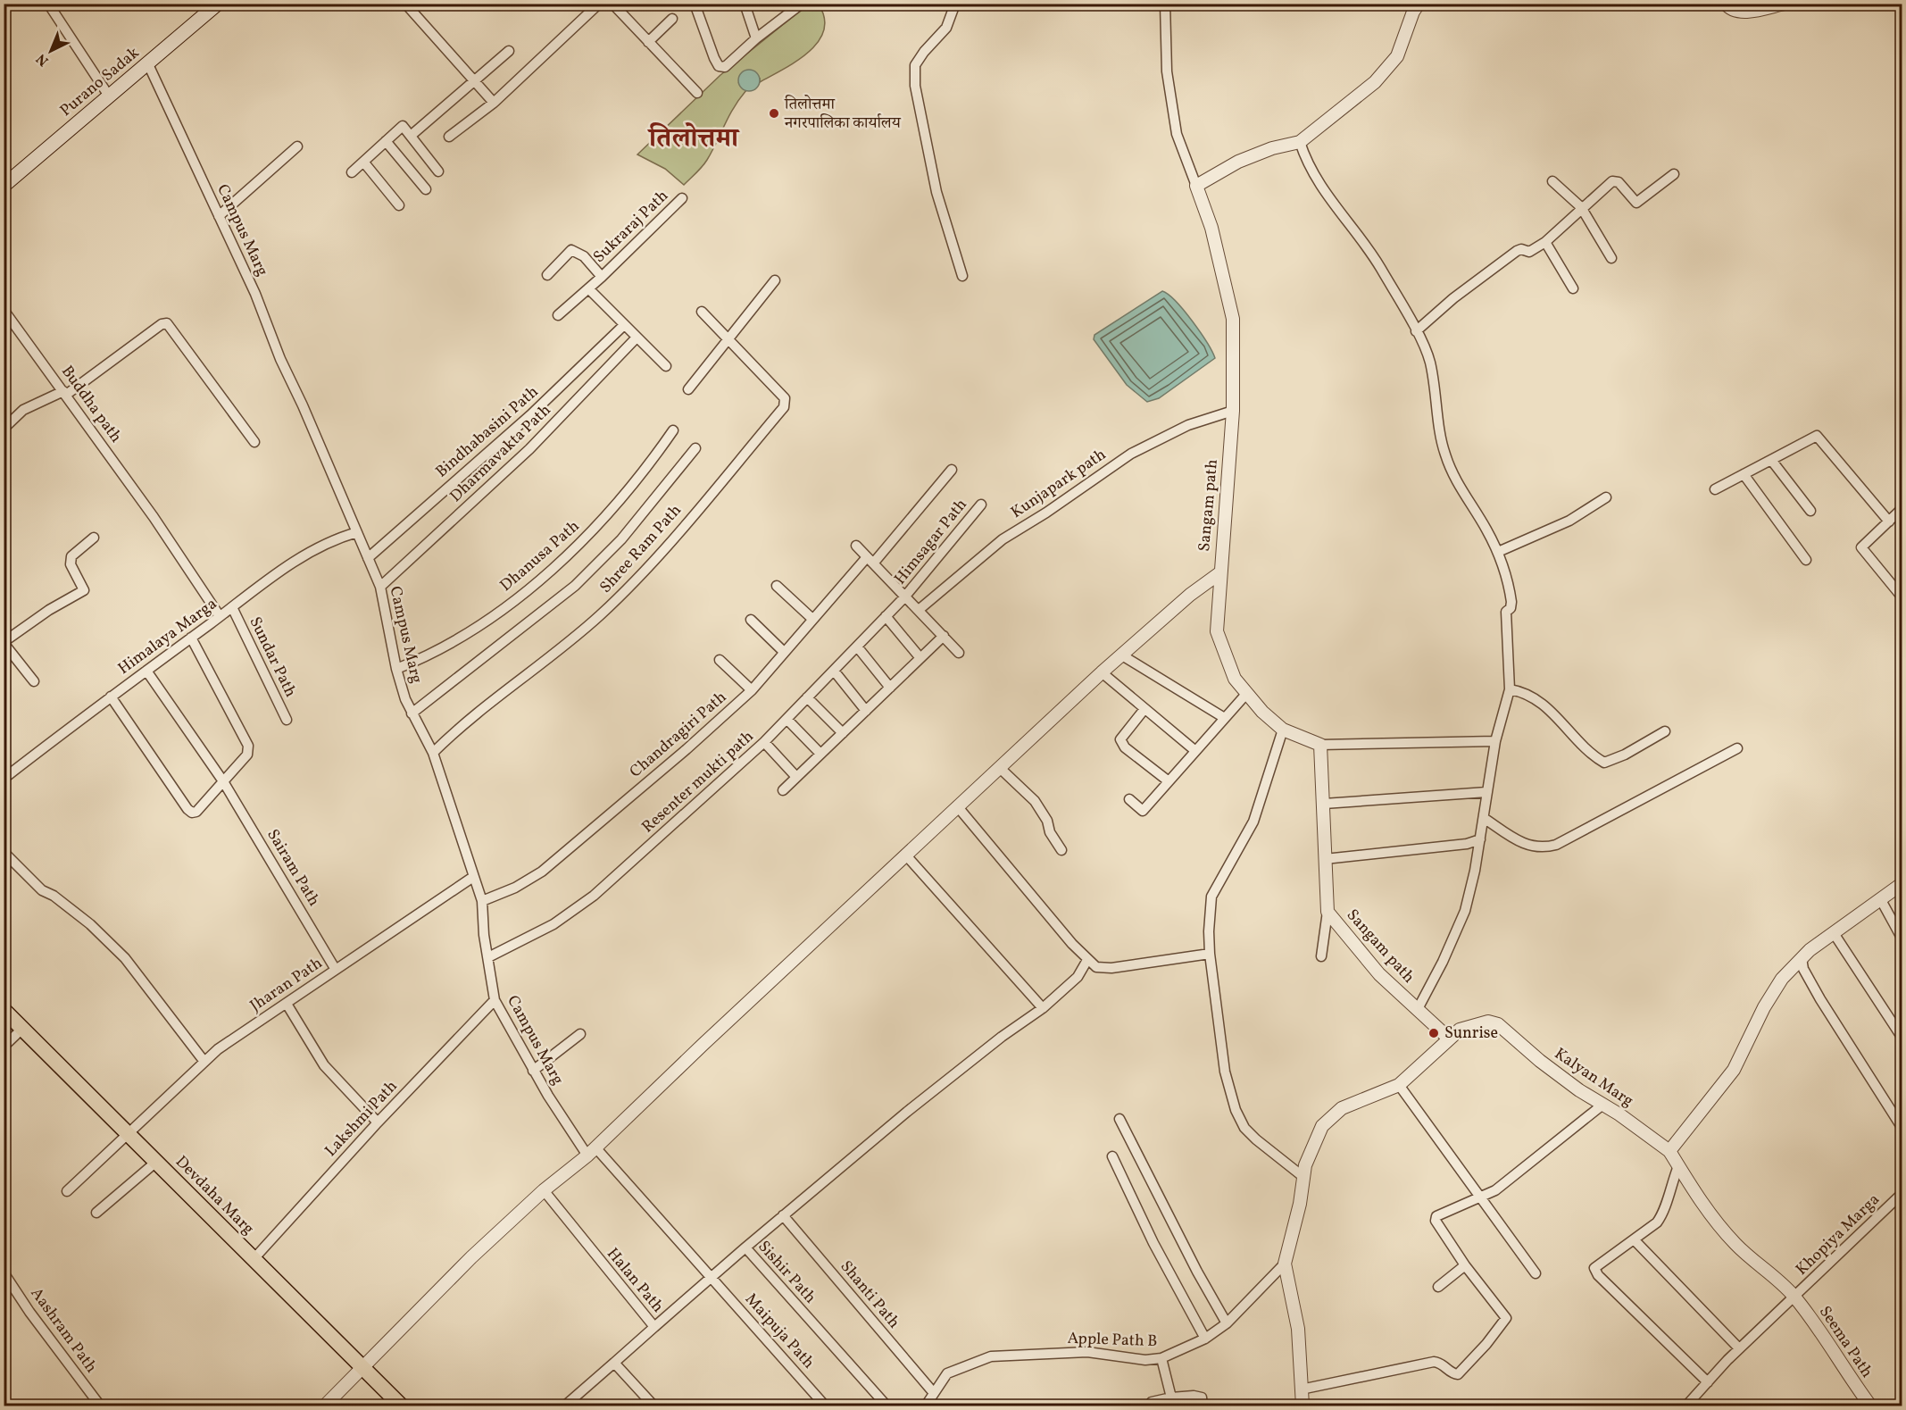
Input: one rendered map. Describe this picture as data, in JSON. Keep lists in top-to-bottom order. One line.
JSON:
{"streets":{"main road":["Purano Sadak","Devdaha Marg"],"street":["Sukraraj Path","Campus Marg","Buddha path","Bindhabasini Path","Dharmavakta Path","Kunjapark path","Sangam path","Himsagar Path","Shree Ram Path","Dhanusa Path","Himalaya Marga","Sundar Path","Chandragiri Path","Resenter mukti path","Sairam Path","Jharan Path","Kalyan Marg","Lakshmi Path","Khopiya Marga","Sishir Path","Halan Path","Shanti Path","Aashram Path","Maipuja Path","Apple Path B","Seema Path"]},"crossings":[["Purano Sadak","Campus Marg"],["Campus Marg","Bindhabasini Path"],["Campus Marg","Dharmavakta Path"],["Campus Marg","Shree Ram Path"],["Campus Marg","Dhanusa Path"],["Campus Marg","Himalaya Marga"],["Campus Marg","Chandragiri Path"],["Campus Marg","Resenter mukti path"],["Campus Marg","Jharan Path"],["Campus Marg","Lakshmi Path"],["Campus Marg","Sishir Path"],["Campus Marg","Maipuja Path"],["Buddha path","Himalaya Marga"],["Kunjapark path","Sangam path"],["Sangam path","Kalyan Marg"],["Himsagar Path","Resenter mukti path"],["Himalaya Marga","Sundar Path"],["Himalaya Marga","Sairam Path"],["Sairam Path","Jharan Path"],["Jharan Path","Devdaha Marg"],["Kalyan Marg","Apple Path B"],["Kalyan Marg","Seema Path"],["Lakshmi Path","Devdaha Marg"],["Khopiya Marga","Seema Path"],["Sishir Path","Halan Path"],["Sishir Path","Maipuja Path"],["Shanti Path","Apple Path B"]],"districts":["तिलोत्तमा"],"places":["तिलोत्तमा नगरपालिका कार्यालय","Sunrise"],"north":"bottom left"}
